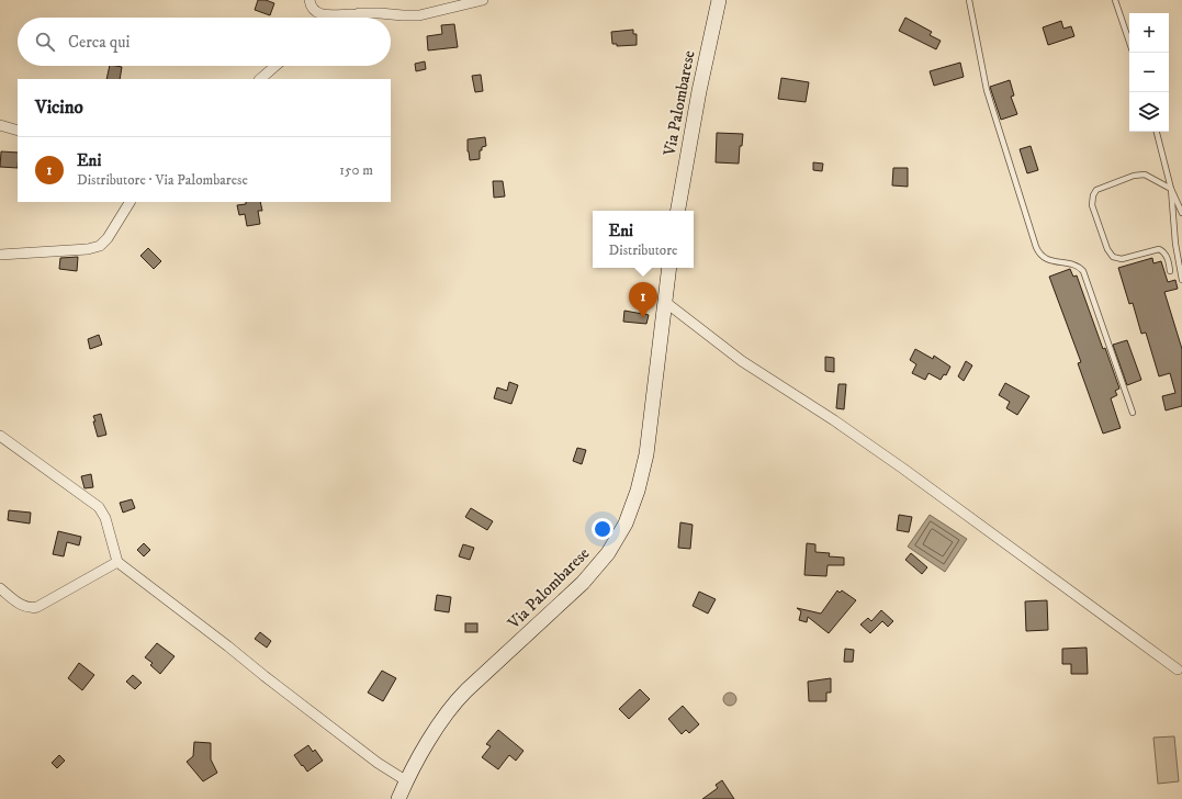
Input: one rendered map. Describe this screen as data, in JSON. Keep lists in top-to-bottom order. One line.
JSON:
{"streets":{"main road":["Via Palombarese"]},"page":{"map_buttons":["+","−"],"search":"Cerca qui","heading":"Vicino","list":[{"mark":"1","name":"Eni","note":"Distributore · Via Palombarese","value":"150 m"}],"popup":["Eni","Distributore"],"pins":"1"}}
